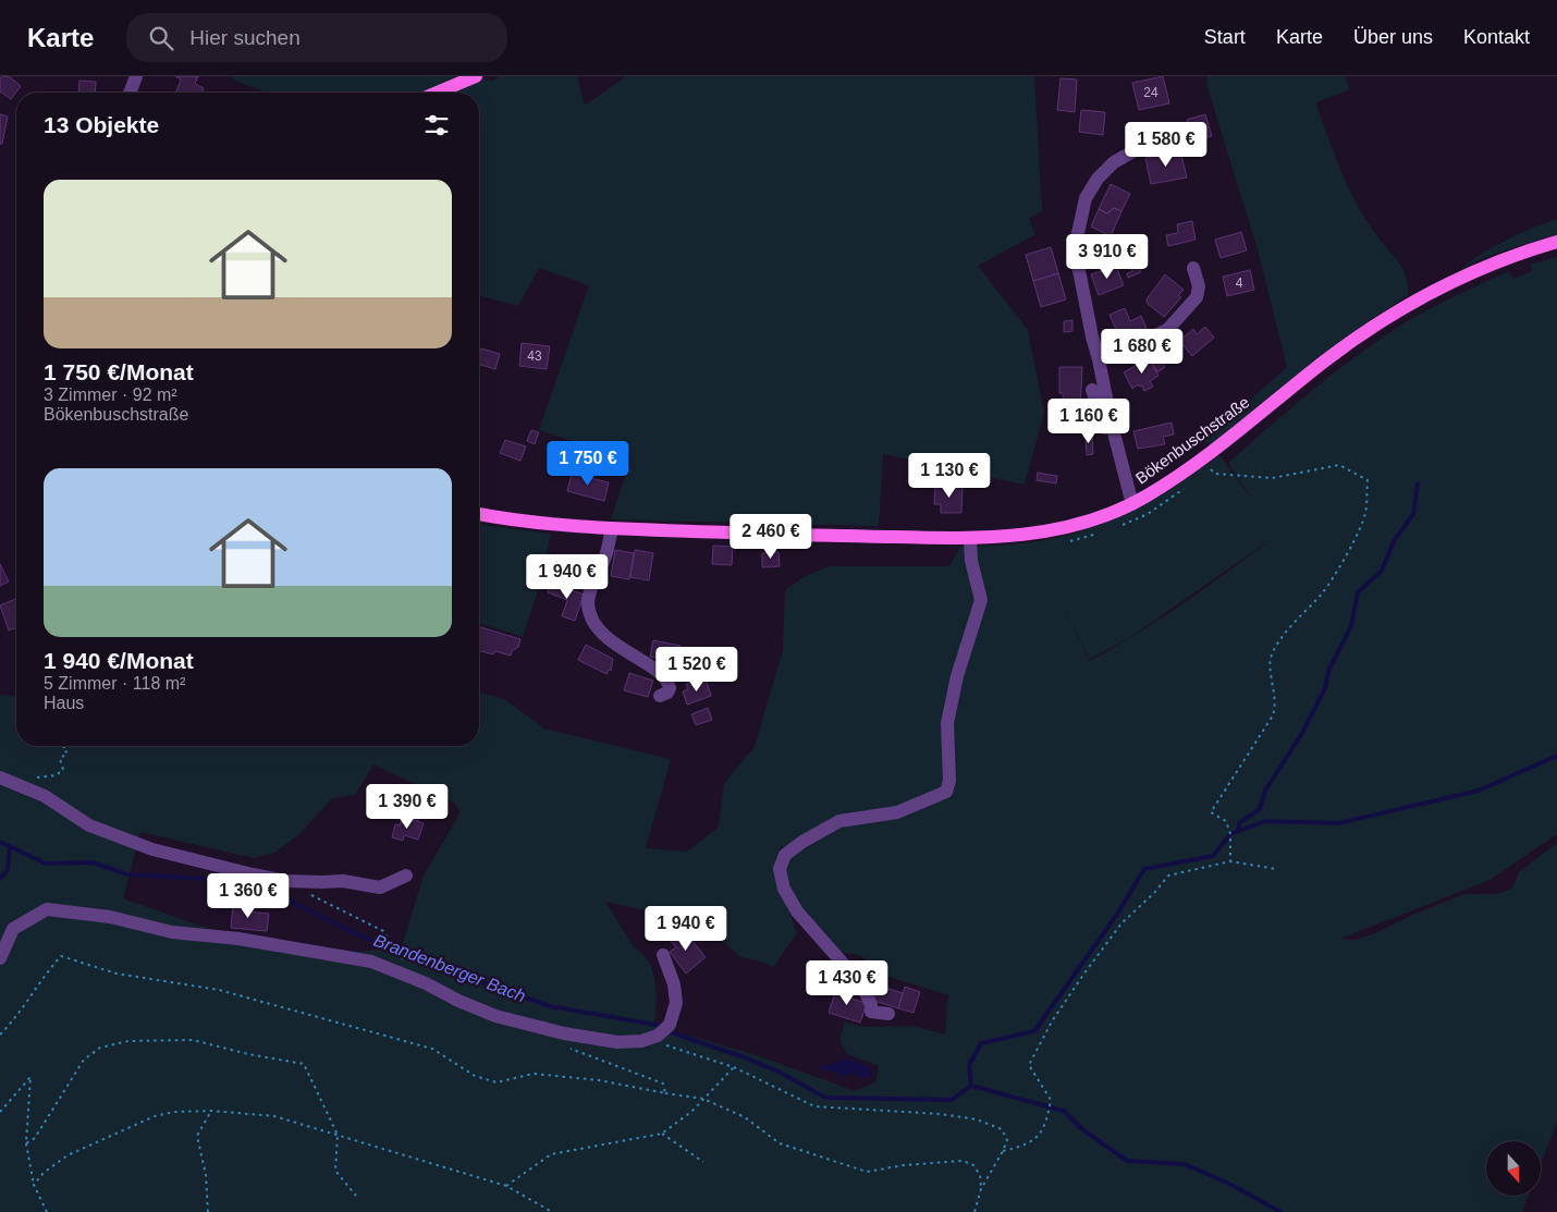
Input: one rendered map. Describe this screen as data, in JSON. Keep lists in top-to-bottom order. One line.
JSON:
{"streets":{"main road":["Bökenbuschstraße"]},"water":["Brandenberger Bach"],"house_numbers":["24","4","43"],"north":"bottom","page":{"header":"Karte","search":"Hier suchen","nav":["Start","Karte","Über uns","Kontakt"],"heading":"13 Objekte","price":["1 580 €","3 910 €","1 680 €","1 160 €","1 750 €","1 130 €","2 460 €","1 940 €","1 520 €","1 390 €","1 360 €","1 940 €","1 430 €"],"list":[{"name":"1 750 €/Monat","note":"3 Zimmer · 92 m² · Bökenbuschstraße"},{"name":"1 940 €/Monat","note":"5 Zimmer · 118 m² · Haus"}]}}
